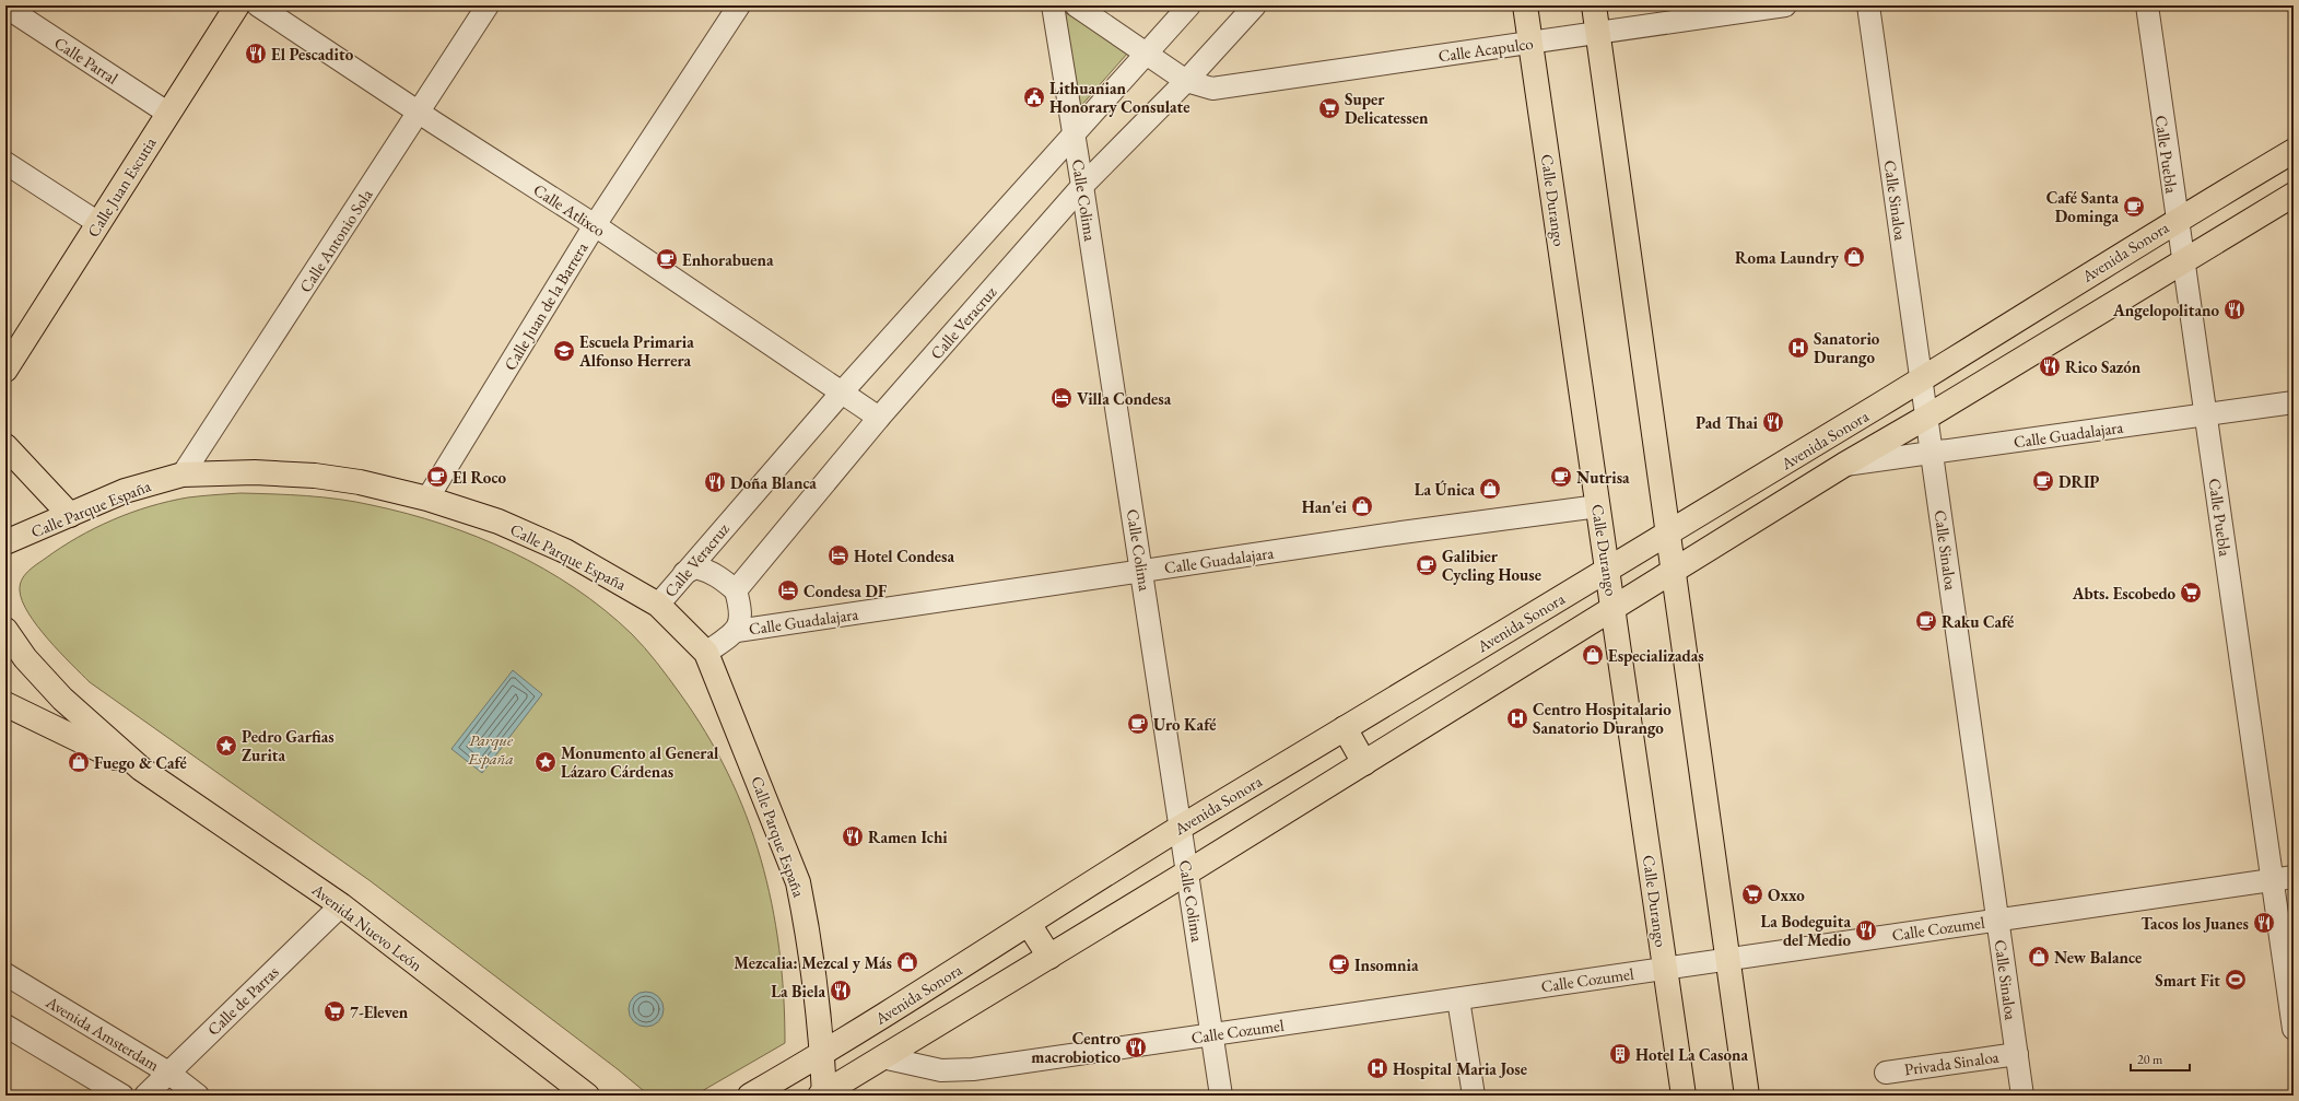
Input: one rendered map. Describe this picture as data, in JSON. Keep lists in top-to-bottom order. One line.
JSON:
{"streets":{"main road":["Calle Juan Escutia","Calle Durango","Avenida Sonora","Calle Parque España","Avenida Nuevo León"],"street":["Calle Acapulco","Calle Parral","Calle Puebla","Calle Colima","Calle Sinaloa","Calle Atlixco","Calle Antonio Sola","Calle Juan de la Barrera","Calle Veracruz","Calle Guadalajara","Calle Cozumel","Calle de Parras","Avenida Amsterdam","Privada Sinaloa"]},"crossings":[["Calle Acapulco","Calle Durango"],["Calle Acapulco","Calle Veracruz"],["Calle Parral","Calle Juan Escutia"],["Calle Puebla","Avenida Sonora"],["Calle Puebla","Calle Guadalajara"],["Calle Puebla","Calle Cozumel"],["Calle Colima","Avenida Sonora"],["Calle Colima","Calle Veracruz"],["Calle Colima","Calle Guadalajara"],["Calle Colima","Calle Cozumel"],["Calle Durango","Avenida Sonora"],["Calle Durango","Calle Guadalajara"],["Calle Durango","Calle Cozumel"],["Calle Sinaloa","Avenida Sonora"],["Calle Sinaloa","Calle Guadalajara"],["Calle Sinaloa","Calle Cozumel"],["Calle Sinaloa","Privada Sinaloa"],["Calle Atlixco","Calle Antonio Sola"],["Calle Atlixco","Calle Juan de la Barrera"],["Calle Atlixco","Calle Veracruz"],["Calle Antonio Sola","Calle Parque España"],["Avenida Sonora","Calle Guadalajara"],["Avenida Sonora","Calle Parque España"],["Avenida Sonora","Calle Cozumel"],["Calle Juan de la Barrera","Calle Parque España"],["Calle Veracruz","Calle Guadalajara"],["Calle Veracruz","Calle Parque España"],["Calle Guadalajara","Calle Parque España"],["Avenida Nuevo León","Calle de Parras"],["Calle de Parras","Avenida Amsterdam"]],"parks":["Parque España"],"places":{"restaurant":["El Pescadito","Angelopolitano","Rico Sazón","Pad Thai","Doña Blanca","Ramen Ichi","Tacos los Juanes","La Bodeguita del Medio","La Biela","Centro macrobiotico"],"public building":["Lithuanian Honorary Consulate"],"supermarket":["Super Delicatessen","Abts. Escobedo","Oxxo","7-Eleven"],"cafe":["Café Santa Dominga","Enhorabuena","El Roco","Nutrisa","DRIP","Galibier Cycling House","Raku Café","Uro Kafé","Insomnia"],"shop":["Roma Laundry","La Única","Han'ei","Especializadas","Fuego & Café","New Balance","Mezcalia: Mezcal y Más"],"hospital":["Sanatorio Durango","Centro Hospitalario Sanatorio Durango","Hospital Maria Jose"],"school or university":["Escuela Primaria Alfonso Herrera"],"hotel":["Villa Condesa","Hotel Condesa","Condesa DF"],"place":["Pedro Garfias Zurita","Monumento al General Lázaro Cárdenas"],"sports":["Smart Fit"],"building":["Hotel La Casona"]},"scale_bar":"20 m"}
